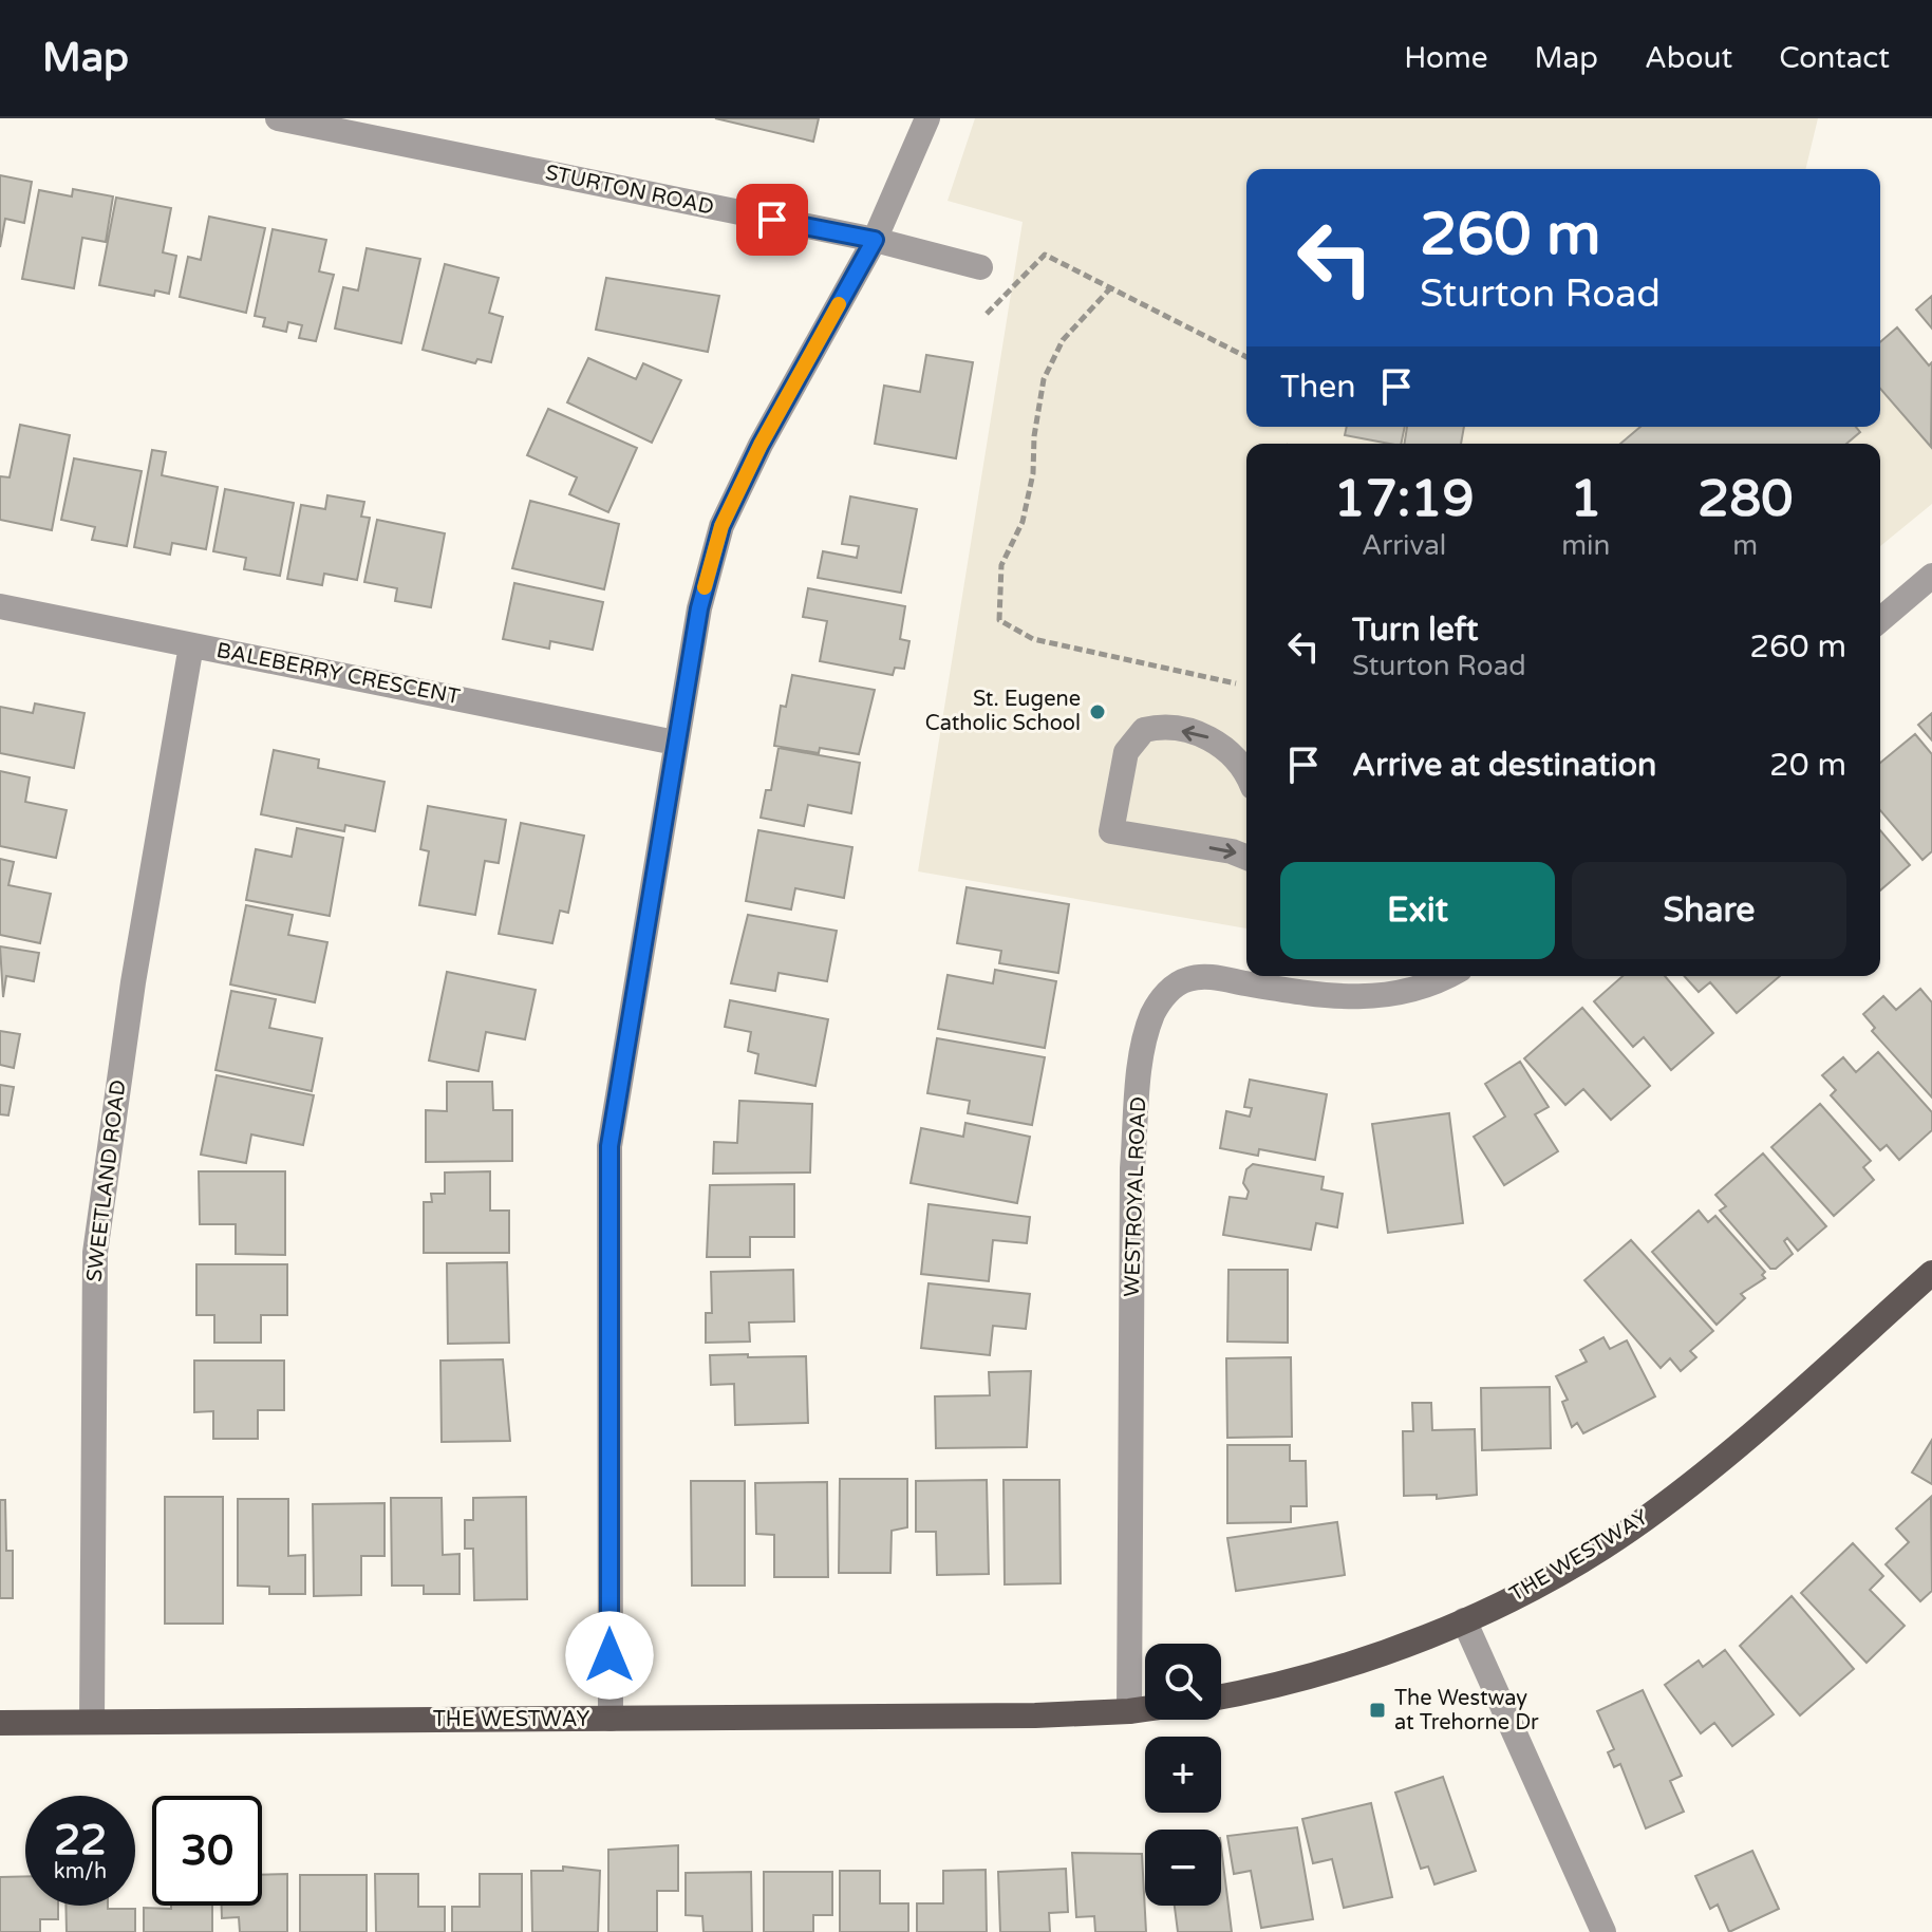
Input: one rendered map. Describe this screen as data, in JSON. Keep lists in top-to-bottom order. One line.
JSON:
{"streets":{"main road":["THE WESTWAY"],"street":["STURTON ROAD","BALEBERRY CRESCENT","SWEETLAND ROAD","WESTROYAL ROAD"]},"crossings":[["BALEBERRY CRESCENT","SWEETLAND ROAD"],["SWEETLAND ROAD","THE WESTWAY"],["WESTROYAL ROAD","THE WESTWAY"]],"places":{"other":["St. Eugene Catholic School"],"transit":["The Westway at Trehorne Dr"]},"page":{"header":"Map","nav":["Home","Map","About","Contact"],"turn":["260 m","Sturton Road"],"then":"Then","eta":["17:19","Arrival","1","min","280","m"],"list":[{"name":"Turn left","note":"Sturton Road","value":"260 m"},{"name":"Arrive at destination","value":"20 m"}],"buttons":["Exit","Share"],"map_buttons":["+","−"],"speed":"22 km/h","limit":"30"}}
